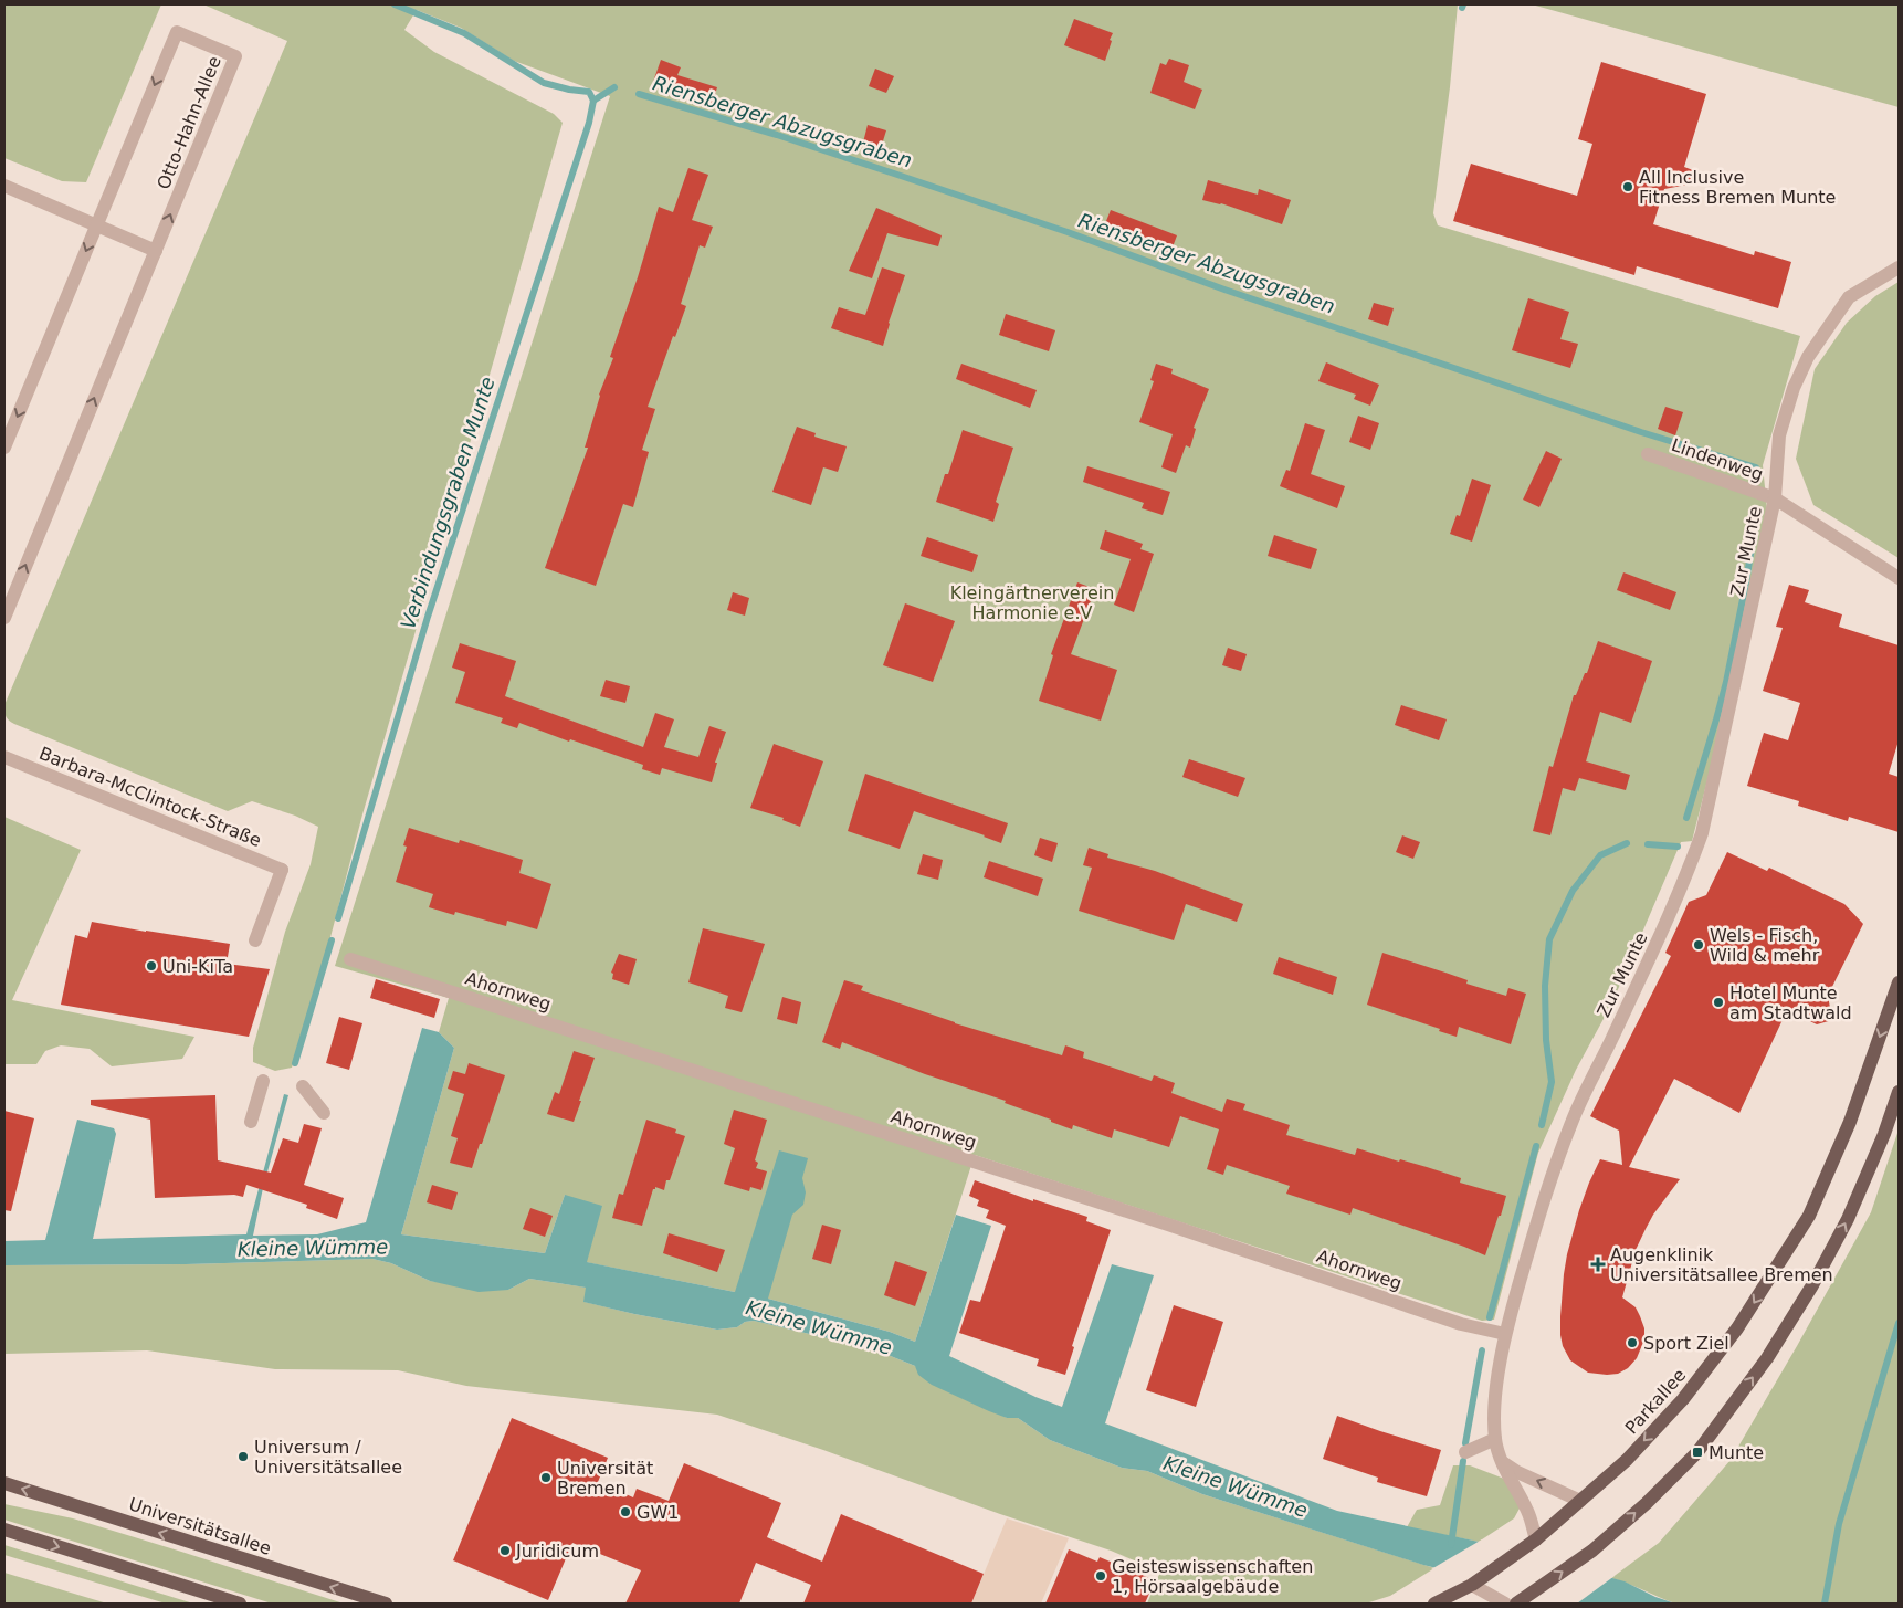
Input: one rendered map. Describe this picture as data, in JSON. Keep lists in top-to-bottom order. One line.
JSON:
{"streets":{"main road":["Parkallee","Universitätsallee"],"street":["Otto-Hahn-Allee","Lindenweg","Zur Munte","Barbara-McClintock-Straße","Ahornweg"]},"crossings":[["Lindenweg","Zur Munte"],["Zur Munte","Ahornweg"],["Zur Munte","Parkallee"]],"water":["Riensberger Abzugsgraben","Verbindungsgraben Munte","Kleine Wümme"],"parks":["Kleingärtnerverein Harmonie e.V"],"places":{"other":["All Inclusive Fitness Bremen Munte","Wels - Fisch, Wild & mehr","Uni-KiTa","Hotel Munte am Stadtwald","Sport Ziel","Universum / Universitätsallee","Universität Bremen","GW1","Juridicum","Geisteswissenschaften 1, Hörsaalgebäude"],"health":["Augenklinik Universitätsallee Bremen"],"transit":["Munte"]}}
